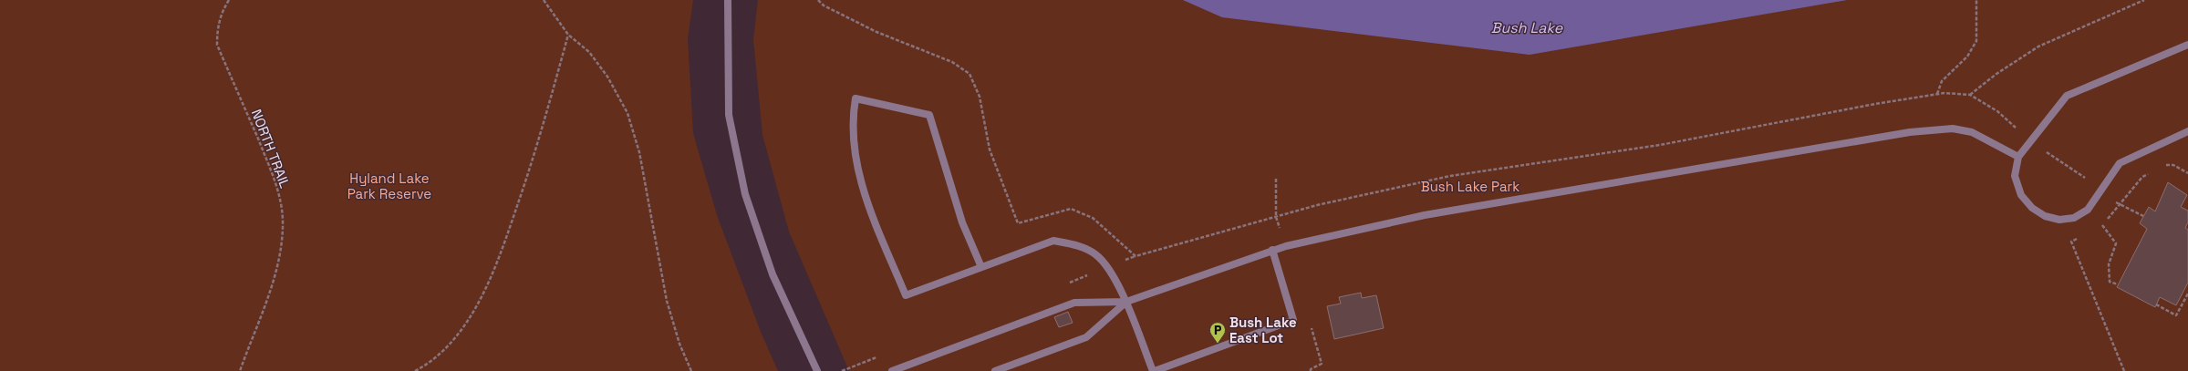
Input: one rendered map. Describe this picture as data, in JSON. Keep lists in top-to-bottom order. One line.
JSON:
{"streets":{"path":["NORTH TRAIL"]},"water":["Bush Lake"],"parks":["Hyland Lake Park Reserve","Bush Lake Park"],"places":{"parking":["Bush Lake East Lot"]}}
